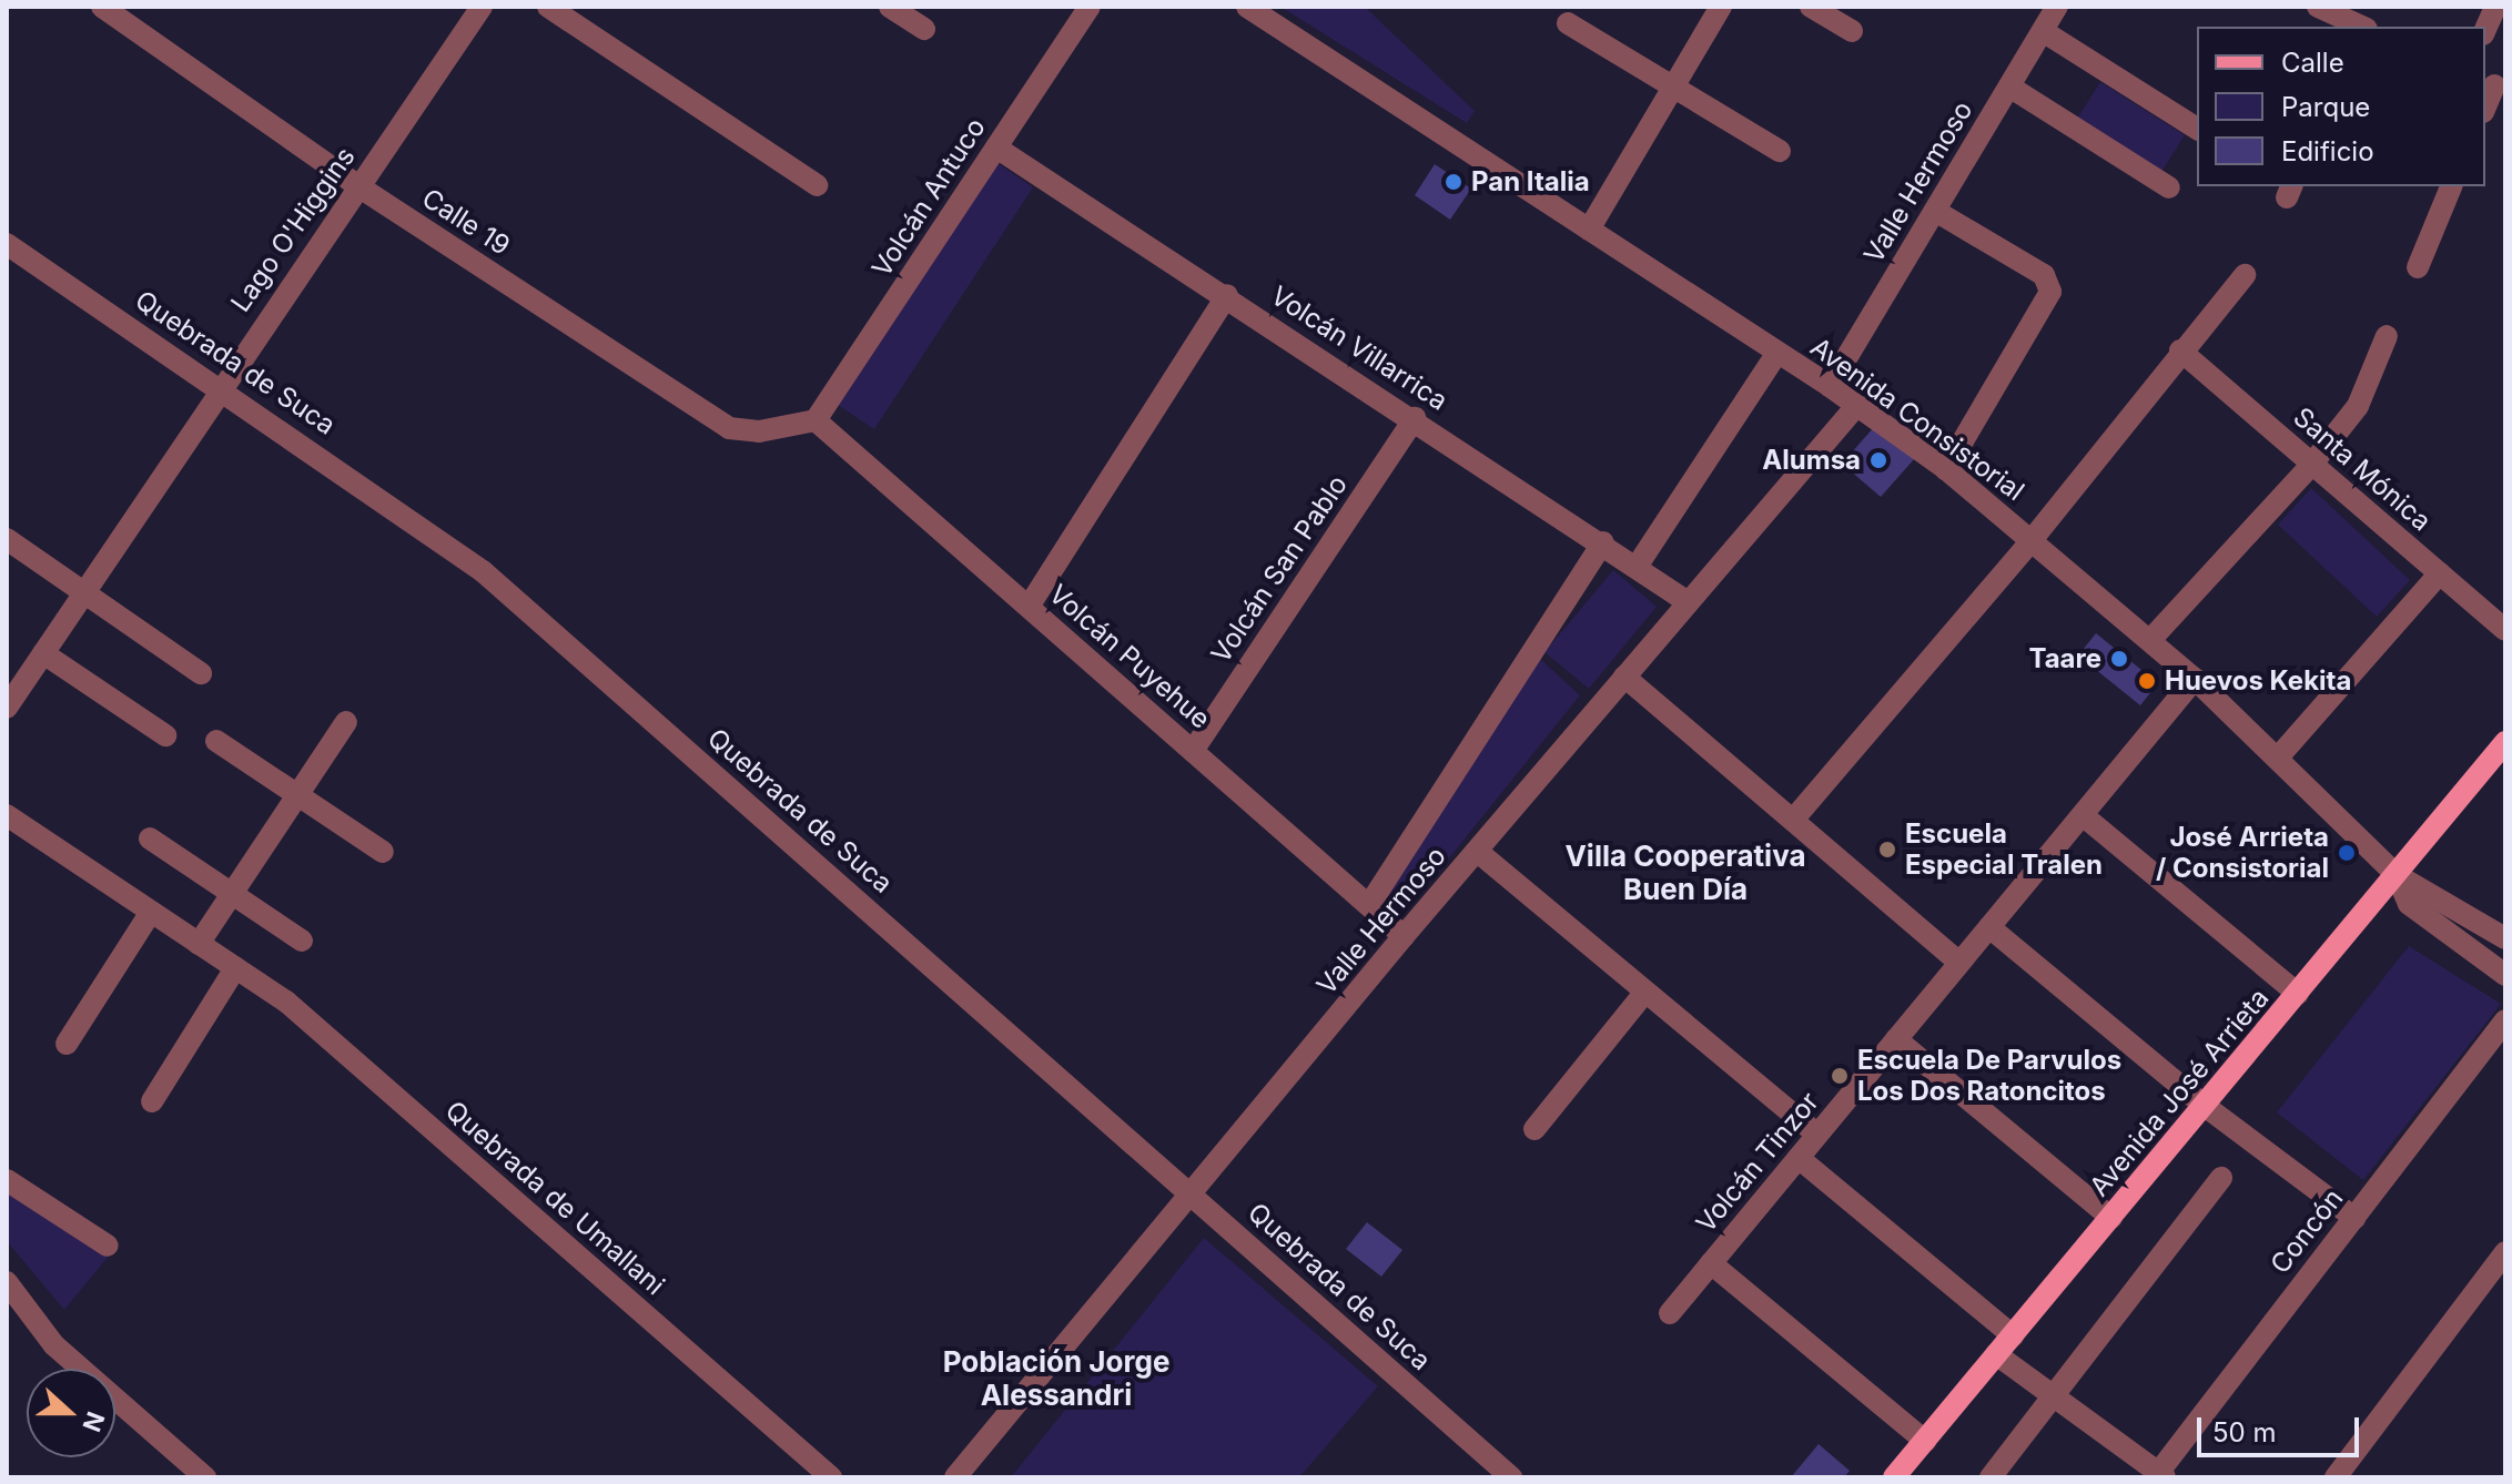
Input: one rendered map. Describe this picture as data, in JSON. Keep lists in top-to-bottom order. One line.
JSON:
{"streets":{"main road":["Avenida José Arrieta"],"street":["Valle Hermoso","Volcán Antuco","Calle 19","Lago O'Higgins","Volcán Villarrica","Quebrada de Suca","Avenida Consistorial","Santa Mónica","Volcán San Pablo","Volcán Puyehue","Volcán Tinzor","Quebrada de Umallani","Concón"]},"crossings":[["Valle Hermoso","Volcán Villarrica"],["Valle Hermoso","Quebrada de Suca"],["Valle Hermoso","Avenida Consistorial"],["Valle Hermoso","Volcán Puyehue"],["Volcán Antuco","Calle 19"],["Volcán Antuco","Volcán Villarrica"],["Volcán Antuco","Volcán Puyehue"],["Calle 19","Lago O'Higgins"],["Calle 19","Volcán Puyehue"],["Lago O'Higgins","Quebrada de Suca"],["Volcán Villarrica","Volcán San Pablo"],["Avenida Consistorial","Avenida José Arrieta"],["Avenida Consistorial","Volcán Tinzor"],["Volcán San Pablo","Volcán Puyehue"]],"districts":["Villa Cooperativa Buen Día","Población Jorge Alessandri"],"places":["Pan Italia","Alumsa","Taare","Huevos Kekita","Escuela Especial Tralen","José Arrieta / Consistorial","Escuela De Parvulos Los Dos Ratoncitos"],"legend":["Calle","Parque","Edificio"],"scale_bar":"50 m","north":"right"}
